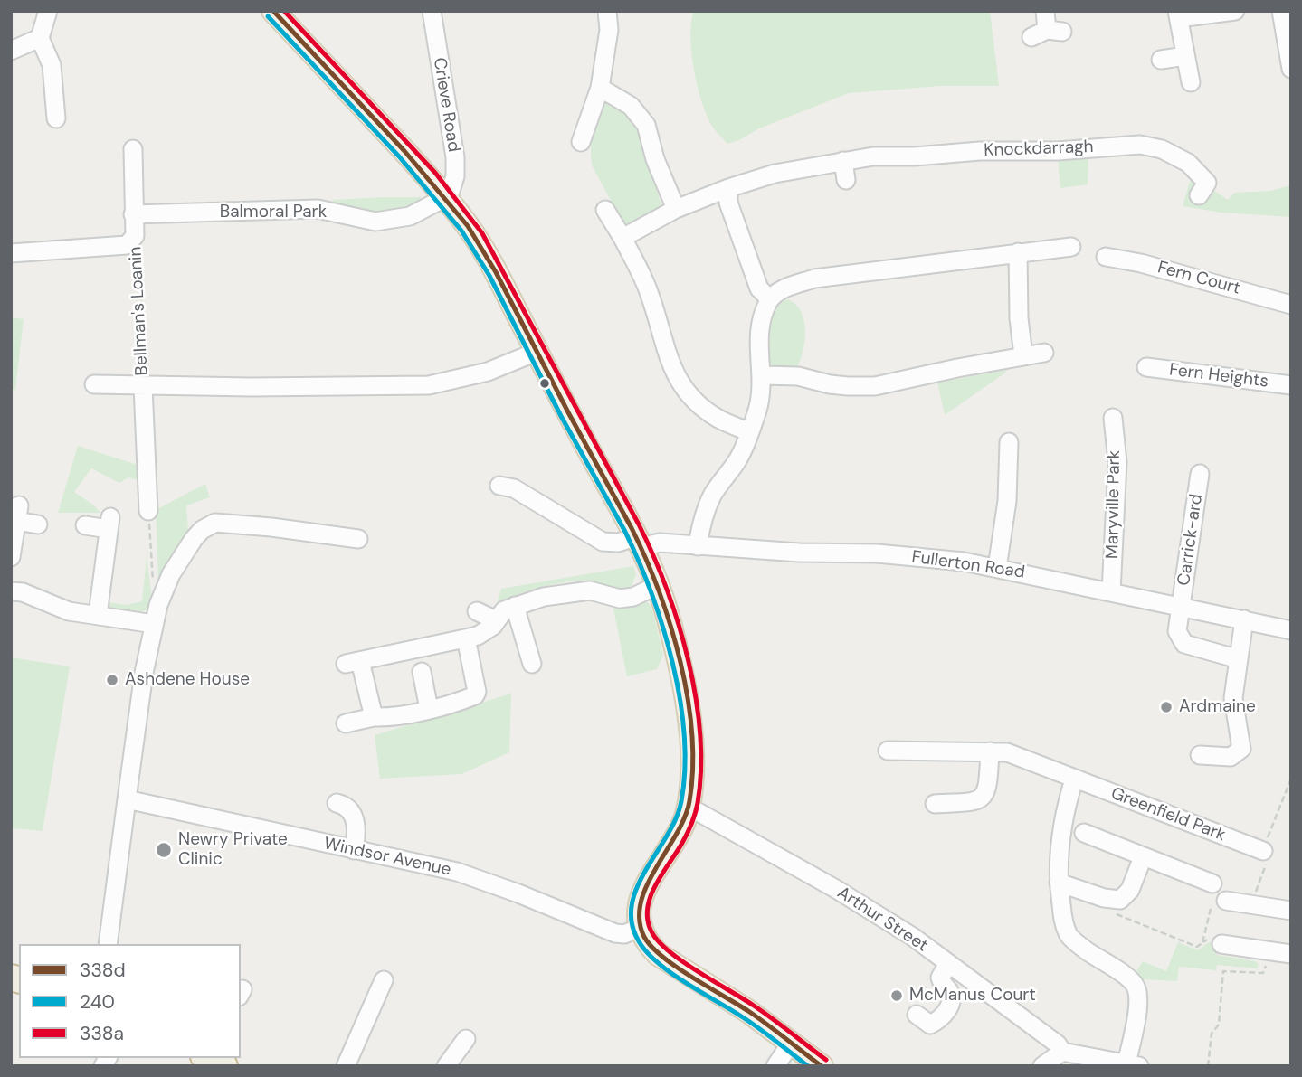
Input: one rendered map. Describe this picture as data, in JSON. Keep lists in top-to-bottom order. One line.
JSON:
{"streets":{"street":["Crieve Road","Knockdarragh","Balmoral Park","Fern Court","Fern Heights","Maryville Park","Carrick-ard","Fullerton Road","Greenfield Park","Windsor Avenue","Arthur Street"],"path":["Bellman's Loanin"]},"crossings":[["Crieve Road","Balmoral Park"],["Maryville Park","Fullerton Road"],["Carrick-ard","Fullerton Road"]],"places":["Ashdene House","Ardmaine","Newry Private Clinic","McManus Court"],"lines":["transit line 338d","transit line 338a","transit line 240"],"legend":["338d","240","338a"]}
